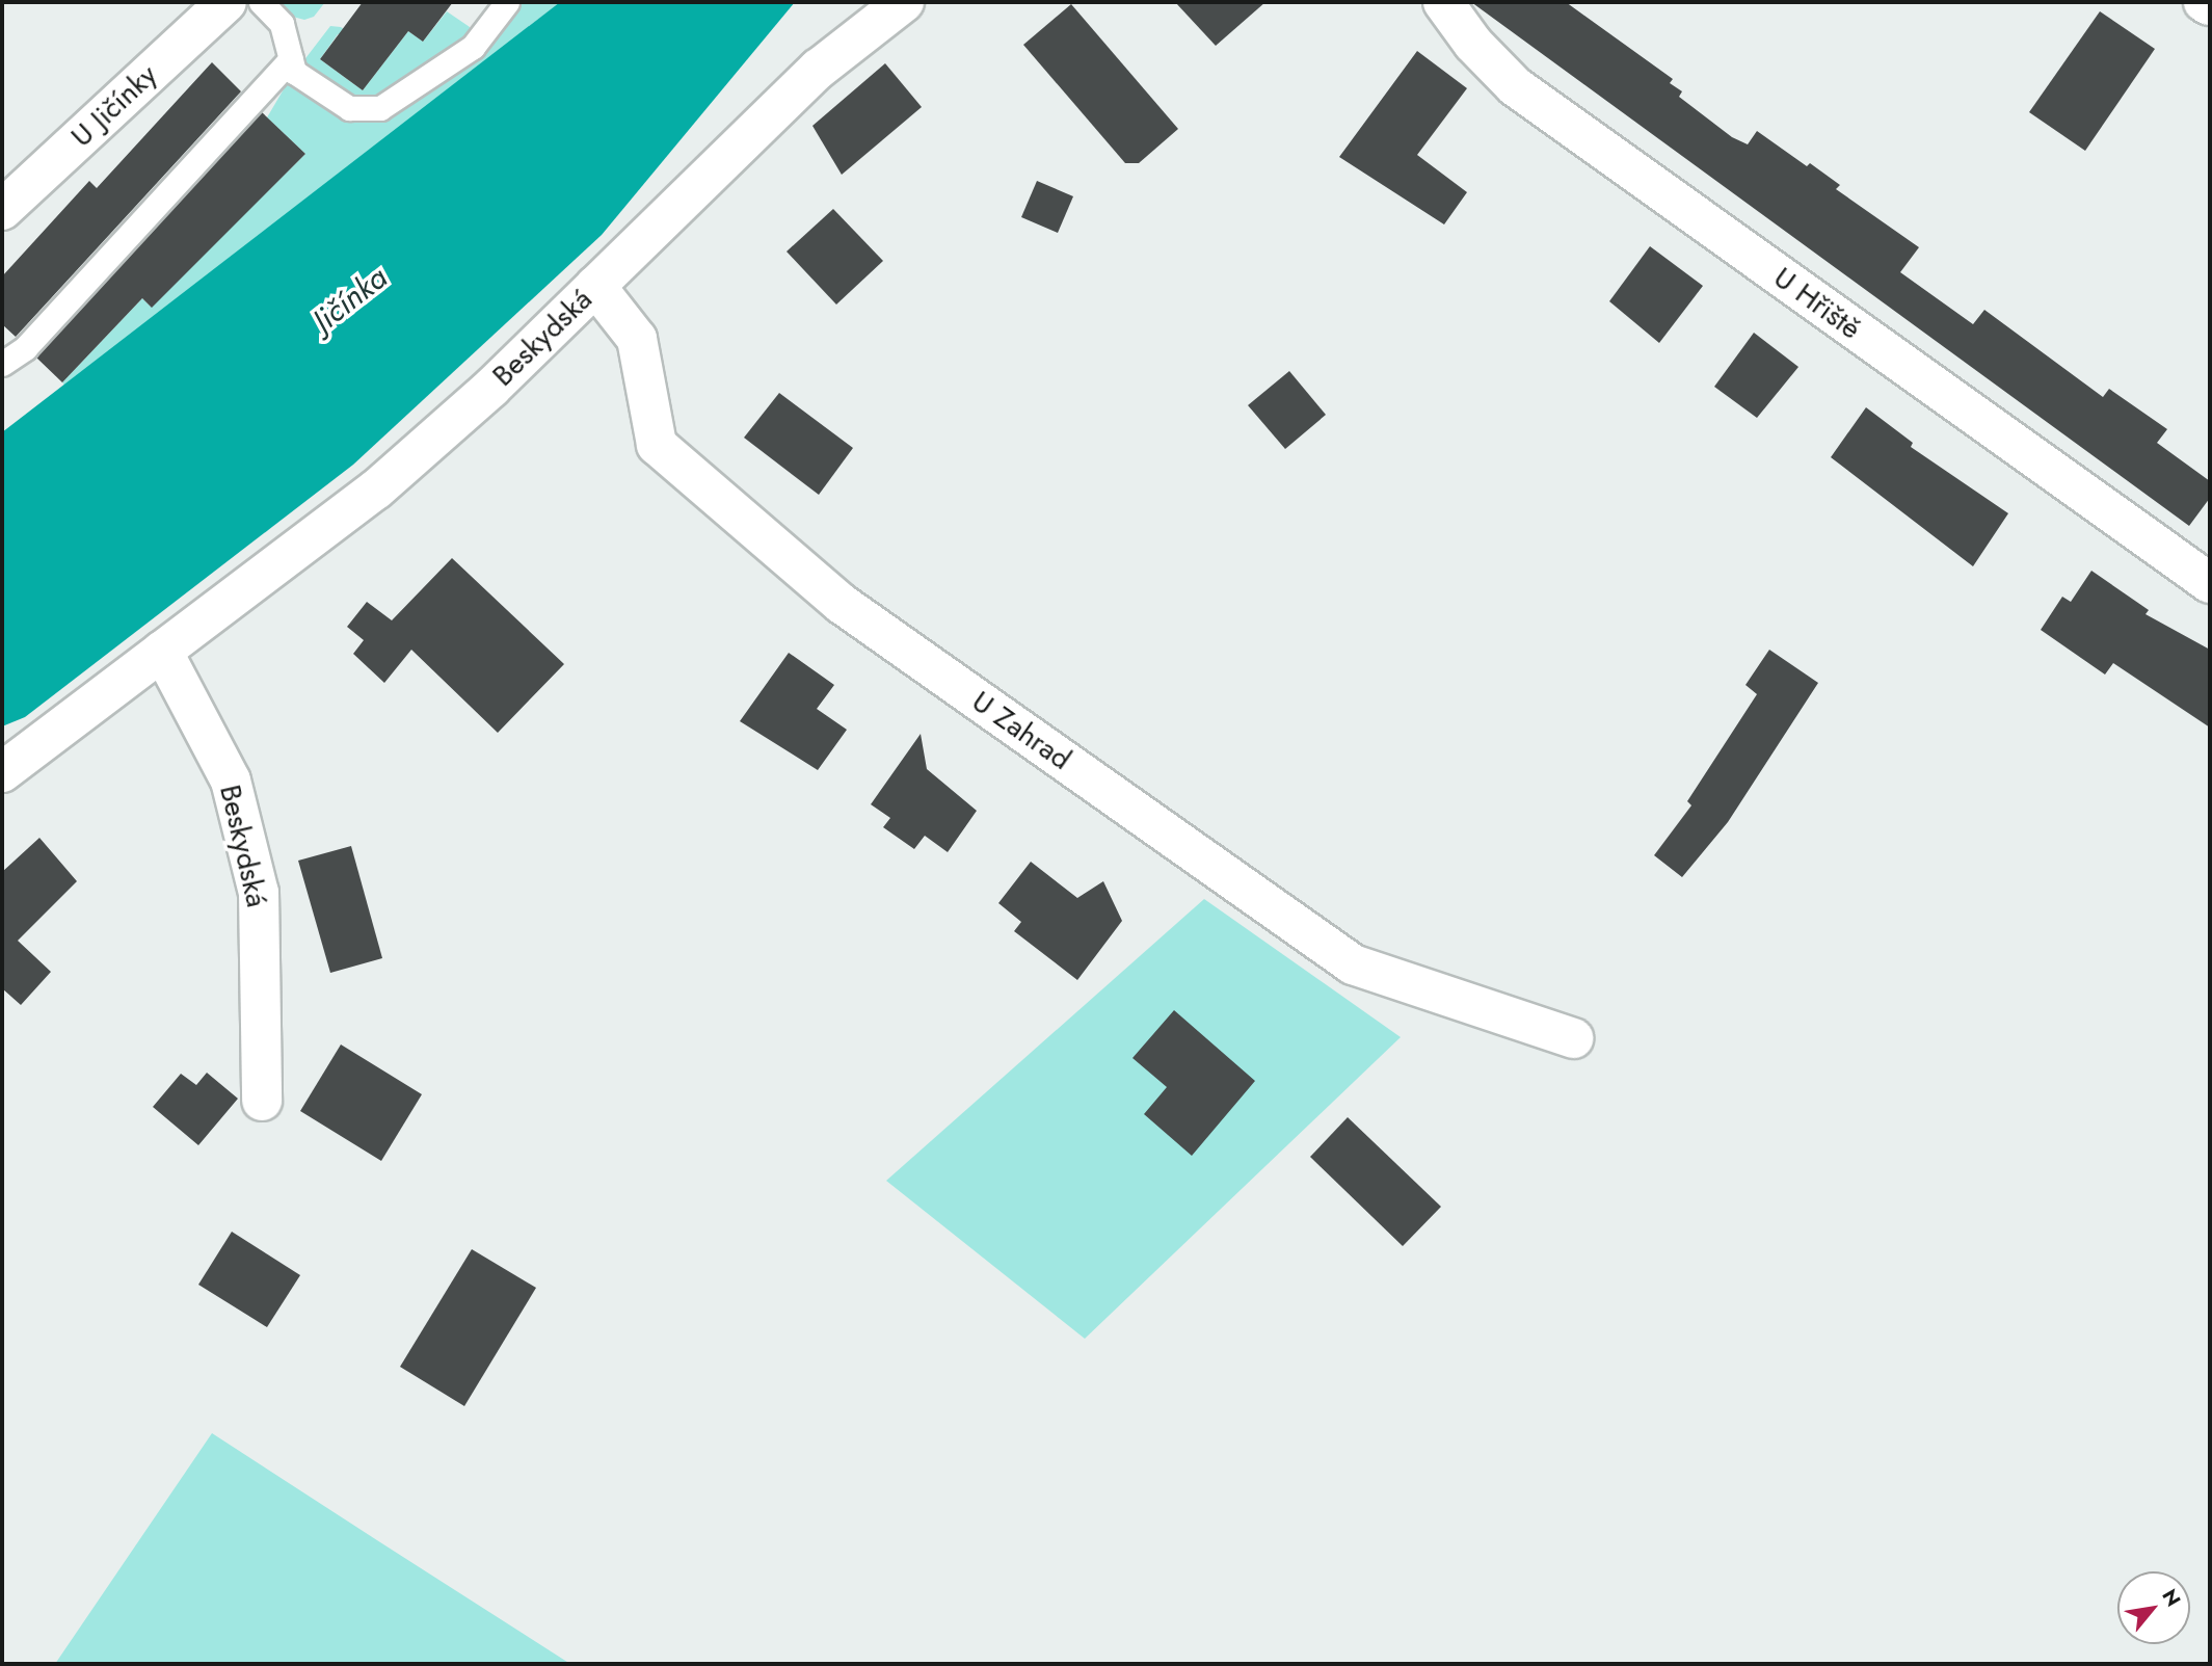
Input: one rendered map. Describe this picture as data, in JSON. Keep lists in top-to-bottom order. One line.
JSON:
{"streets":{"street":["U Jičínky","U Hřiště","Beskydská","U Zahrad"]},"crossings":[["Beskydská","U Zahrad"]],"water":["Jičínka"],"north":"top right"}
